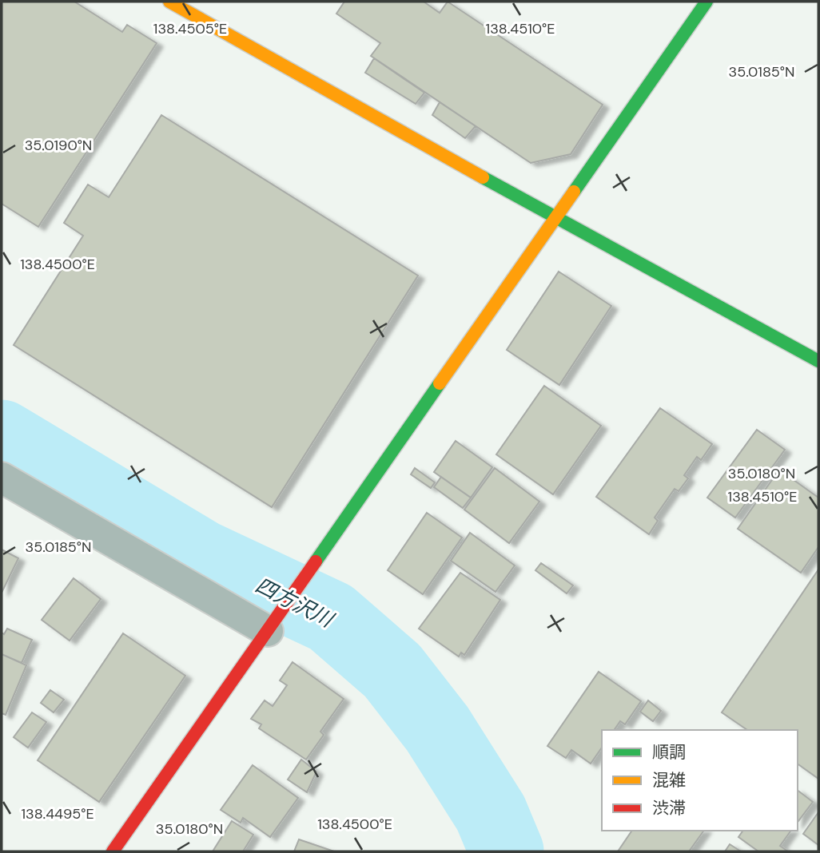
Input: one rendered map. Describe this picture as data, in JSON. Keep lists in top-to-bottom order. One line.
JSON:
{"water":["四方沢川"],"legend":["順調","混雑","渋滞"],"coordinates":["138.4505°E","138.4510°E","35.0185°N","35.0190°N","138.4500°E","35.0180°N","138.4495°E"]}
